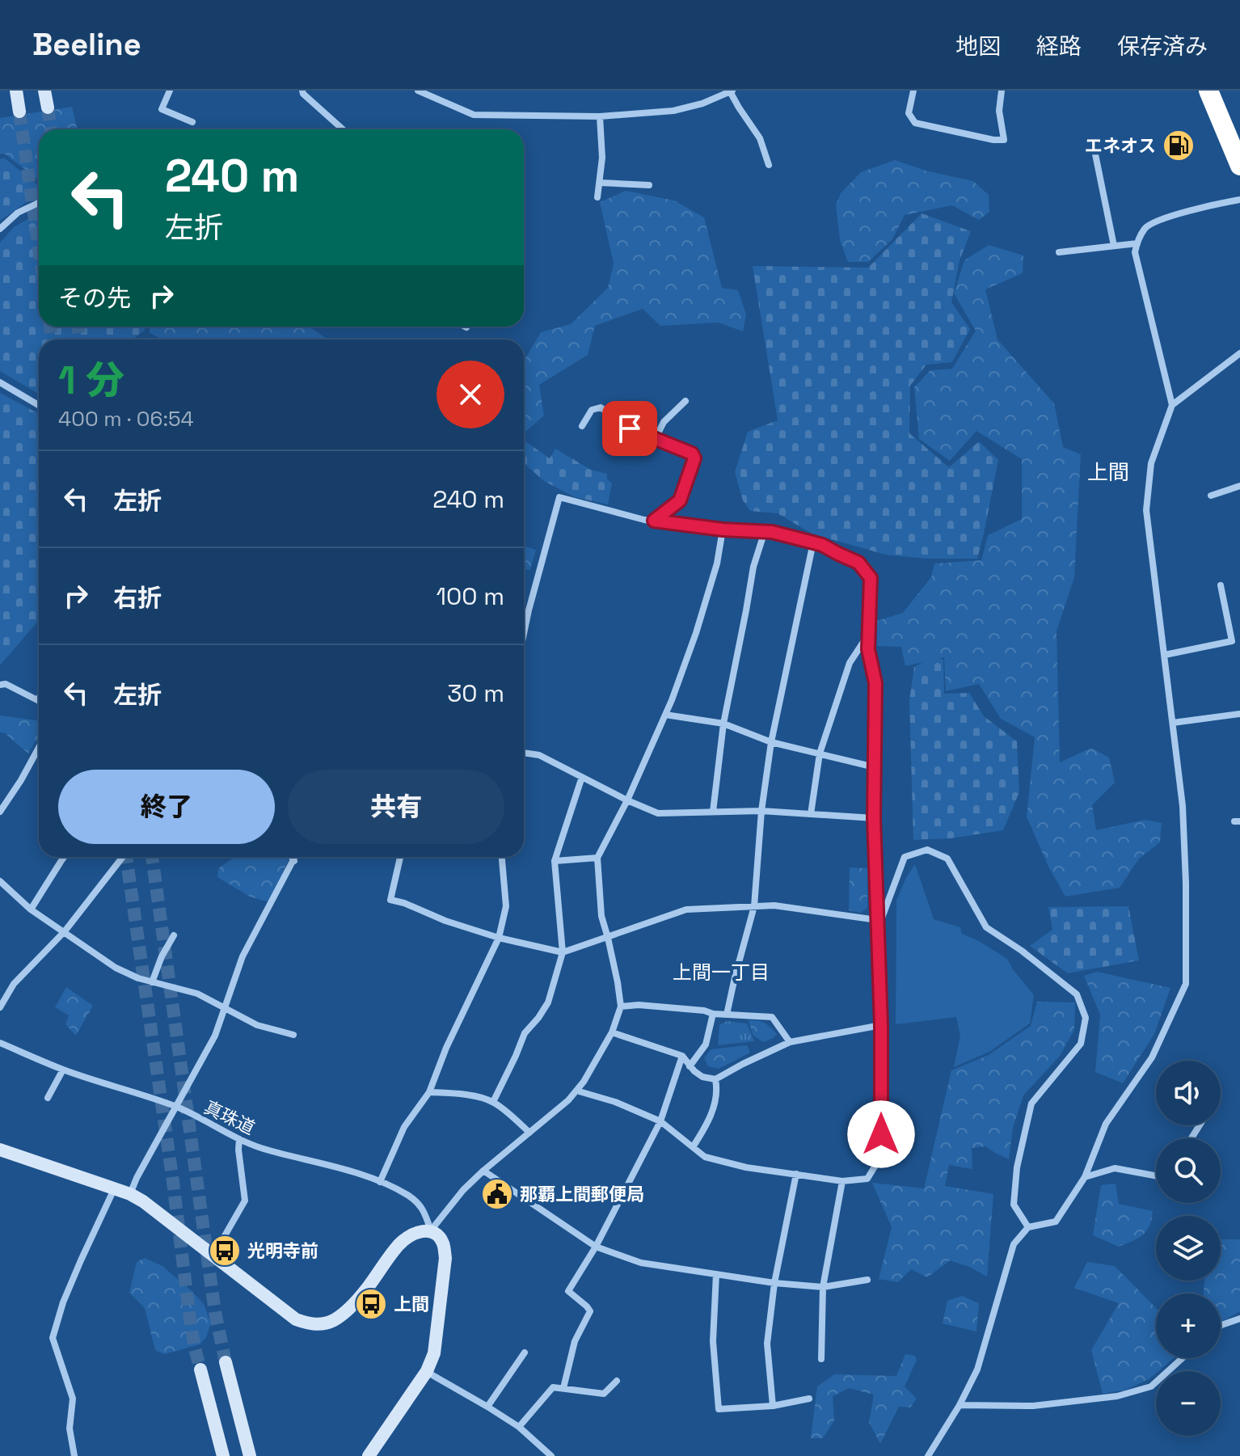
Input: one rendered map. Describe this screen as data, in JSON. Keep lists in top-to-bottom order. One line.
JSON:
{"streets":{"street":["真珠道"]},"districts":["上間","上間一丁目"],"places":{"fuel station":["エネオス"],"public building":["那覇上間郵便局"],"bus stop":["光明寺前","上間"]},"page":{"header":"Beeline","nav":["地図","経路","保存済み"],"turn":["240 m","左折"],"then":"その先","heading":["1 分","400 m · 06:54"],"list":[{"name":"左折","value":"240 m"},{"name":"右折","value":"100 m"},{"name":"左折","value":"30 m"}],"buttons":["終了","共有"],"map_buttons":["+","−"]}}
